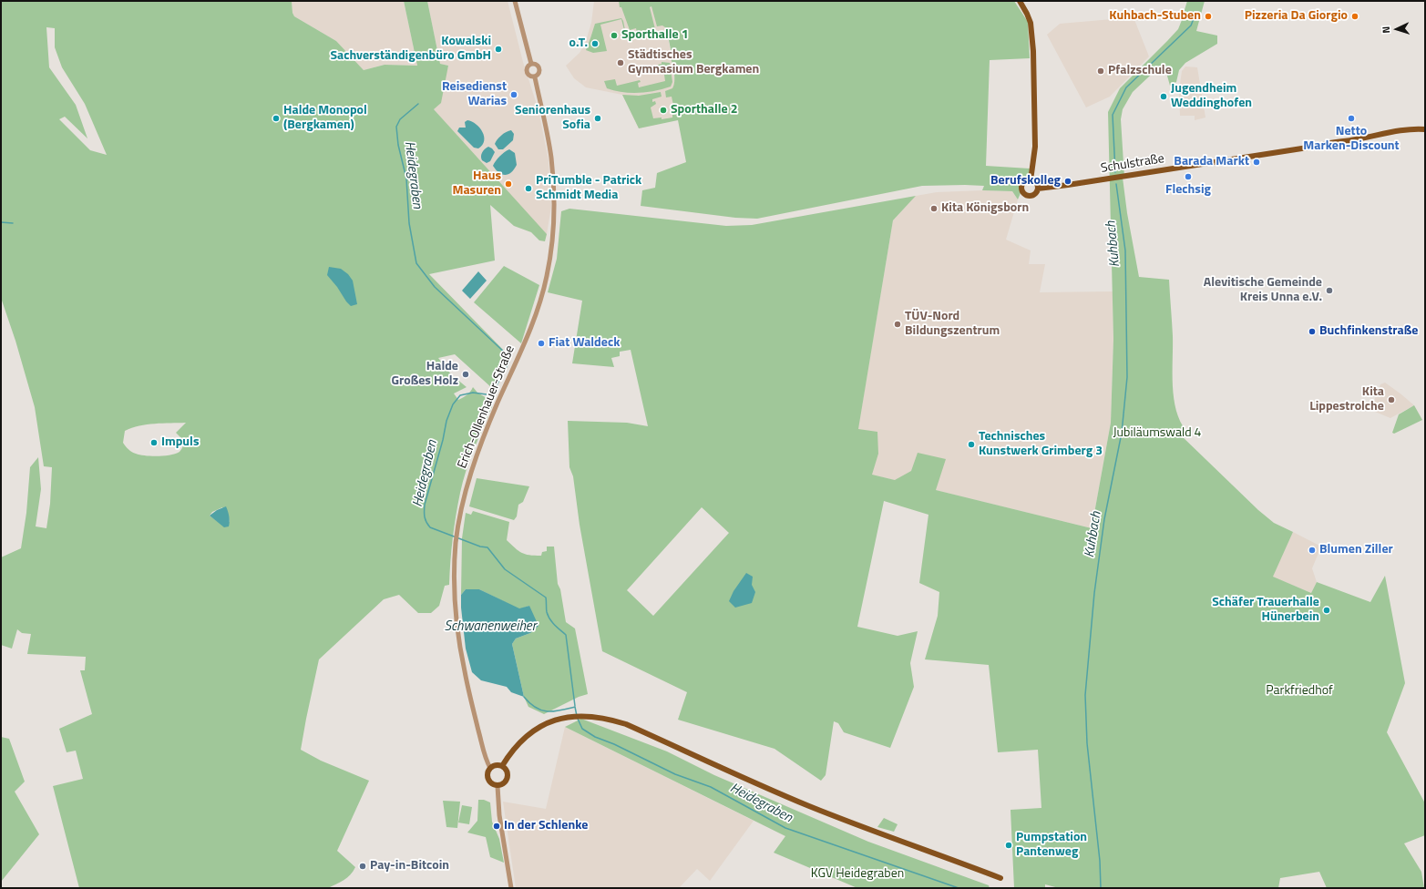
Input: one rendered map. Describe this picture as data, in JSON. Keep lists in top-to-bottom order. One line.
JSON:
{"streets":{"main road":["Schulstraße"],"street":["Erich-Ollenhauer-Straße"]},"water":["Heidegraben","Kuhbach","Schwanenweiher"],"parks":["Jubiläumswald 4","Parkfriedhof","KGV Heidegraben"],"places":["Kuhbach-Stuben","Pizzeria Da Giorgio","Sporthalle 1","o.T.","Kowalski Sachverständigenbüro GmbH","Städtisches Gymnasium Bergkamen","Pfalzschule","Reisedienst Warias","Jugendheim Weddinghofen","Sporthalle 2","Halde Monopol (Bergkamen)","Seniorenhaus Sofia","Netto Marken-Discount","Barada Markt","Flechsig","Berufskolleg","Haus Masuren","PriTumble - Patrick Schmidt Media","Kita Königsborn","Alevitische Gemeinde Kreis Unna e.V.","TÜV-Nord Bildungszentrum","Buchfinkenstraße","Fiat Waldeck","Halde Großes Holz","Kita Lippestrolche","Impuls","Technisches Kunstwerk Grimberg 3","Blumen Ziller","Schäfer Trauerhalle Hünerbein","In der Schlenke","Pumpstation Pantenweg","Pay-in-Bitcoin"],"north":"left"}
